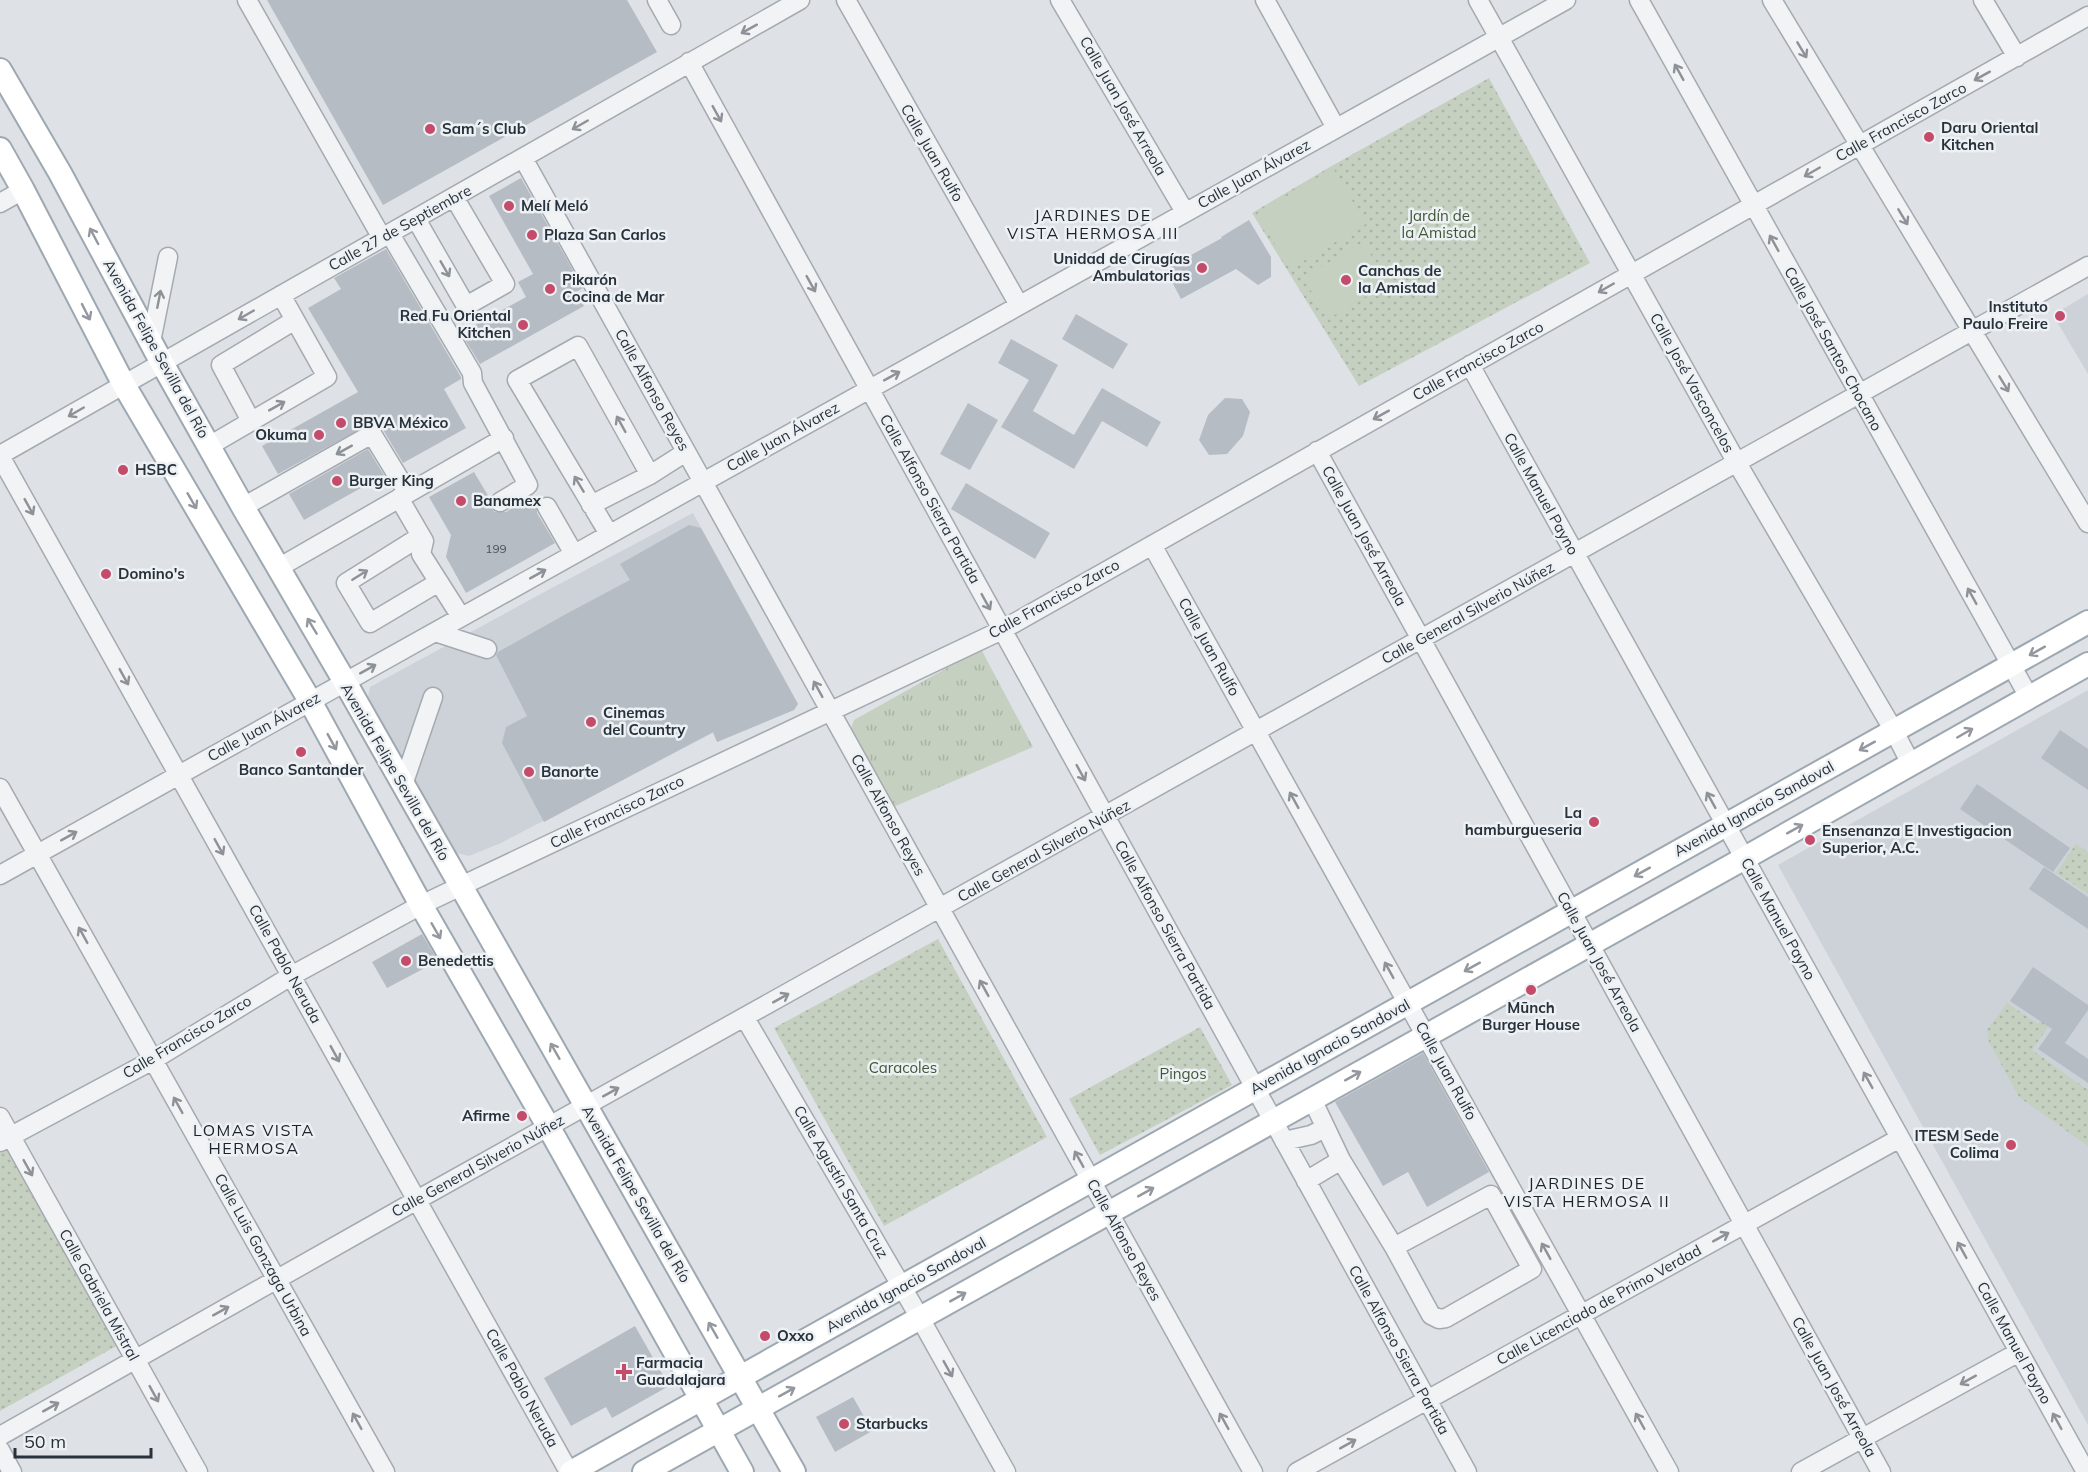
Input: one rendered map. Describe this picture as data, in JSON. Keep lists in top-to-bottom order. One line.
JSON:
{"streets":{"main road":["Avenida Felipe Sevilla del Río","Avenida Ignacio Sandoval"],"street":["Calle Juan José Arreola","Calle Francisco Zarco","Calle Juan Rulfo","Calle Juan Álvarez","Calle 27 de Septiembre","Calle José Santos Chocano","Calle José Vasconcelos","Calle Alfonso Reyes","Calle Manuel Payno","Calle Alfonso Sierra Partida","Calle General Silverio Núñez","Calle Pablo Neruda","Calle Agustín Santa Cruz","Calle Luis Gonzaga Urbina","Calle Gabriela Mistral","Calle Licenciado de Primo Verdad"]},"crossings":[["Calle Juan José Arreola","Calle Francisco Zarco"],["Calle Juan José Arreola","Calle Juan Álvarez"],["Calle Juan José Arreola","Calle General Silverio Núñez"],["Calle Juan José Arreola","Avenida Ignacio Sandoval"],["Calle Juan José Arreola","Calle Licenciado de Primo Verdad"],["Calle Francisco Zarco","Calle Juan Rulfo"],["Calle Francisco Zarco","Avenida Felipe Sevilla del Río"],["Calle Francisco Zarco","Calle José Santos Chocano"],["Calle Francisco Zarco","Calle José Vasconcelos"],["Calle Francisco Zarco","Calle Alfonso Reyes"],["Calle Francisco Zarco","Calle Manuel Payno"],["Calle Francisco Zarco","Calle Alfonso Sierra Partida"],["Calle Francisco Zarco","Calle Pablo Neruda"],["Calle Francisco Zarco","Calle Luis Gonzaga Urbina"],["Calle Francisco Zarco","Calle Gabriela Mistral"],["Calle Juan Rulfo","Calle Juan Álvarez"],["Calle Juan Rulfo","Calle General Silverio Núñez"],["Calle Juan Rulfo","Avenida Ignacio Sandoval"],["Calle Juan Rulfo","Calle Licenciado de Primo Verdad"],["Calle Juan Álvarez","Avenida Felipe Sevilla del Río"],["Calle Juan Álvarez","Calle José Vasconcelos"],["Calle Juan Álvarez","Calle Alfonso Reyes"],["Calle Juan Álvarez","Calle Alfonso Sierra Partida"],["Calle Juan Álvarez","Calle Pablo Neruda"],["Calle Juan Álvarez","Calle Luis Gonzaga Urbina"],["Calle 27 de Septiembre","Avenida Felipe Sevilla del Río"],["Calle 27 de Septiembre","Calle Alfonso Reyes"],["Calle 27 de Septiembre","Calle Alfonso Sierra Partida"],["Calle 27 de Septiembre","Calle Pablo Neruda"],["Avenida Felipe Sevilla del Río","Calle General Silverio Núñez"],["Avenida Felipe Sevilla del Río","Avenida Ignacio Sandoval"],["Calle José Santos Chocano","Calle General Silverio Núñez"],["Calle José Santos Chocano","Avenida Ignacio Sandoval"],["Calle José Vasconcelos","Calle General Silverio Núñez"],["Calle José Vasconcelos","Avenida Ignacio Sandoval"],["Calle Alfonso Reyes","Calle General Silverio Núñez"],["Calle Alfonso Reyes","Avenida Ignacio Sandoval"],["Calle Manuel Payno","Calle General Silverio Núñez"],["Calle Manuel Payno","Avenida Ignacio Sandoval"],["Calle Manuel Payno","Calle Licenciado de Primo Verdad"],["Calle Alfonso Sierra Partida","Calle General Silverio Núñez"],["Calle Alfonso Sierra Partida","Avenida Ignacio Sandoval"],["Calle Alfonso Sierra Partida","Calle Licenciado de Primo Verdad"],["Calle General Silverio Núñez","Calle Pablo Neruda"],["Calle General Silverio Núñez","Calle Agustín Santa Cruz"],["Calle General Silverio Núñez","Calle Luis Gonzaga Urbina"],["Calle General Silverio Núñez","Calle Gabriela Mistral"],["Avenida Ignacio Sandoval","Calle Pablo Neruda"],["Avenida Ignacio Sandoval","Calle Agustín Santa Cruz"]],"one_way":["Calle Juan Rulfo","Calle 27 de Septiembre","Calle Alfonso Reyes","Calle Manuel Payno","Calle Alfonso Sierra Partida","Calle Pablo Neruda","Calle Luis Gonzaga Urbina","Calle Gabriela Mistral","Calle Licenciado de Primo Verdad"],"districts":["JARDINES DE VISTA HERMOSA III","LOMAS VISTA HERMOSA","JARDINES DE VISTA HERMOSA II"],"parks":["Jardín de la Amistad","Caracoles","Pingos"],"places":{"other":["Sam´s Club","Daru Oriental Kitchen","Melí Meló","Plaza San Carlos","Unidad de Cirugías Ambulatorias","Canchas de la Amistad","Pikarón Cocina de Mar","Instituto Paulo Freire","Red Fu Oriental Kitchen","BBVA México","Okuma","HSBC","Burger King","Banamex","Domino's","Cinemas del Country","Banco Santander","Banorte","La hamburgueseria","Ensenanza E Investigacion Superior, A.C.","Benedettis","Mūnch Burger House","Afirme","ITESM Sede Colima","Oxxo","Starbucks"],"health":["Farmacia Guadalajara"]},"house_numbers":["199"],"scale_bar":"50 m"}
